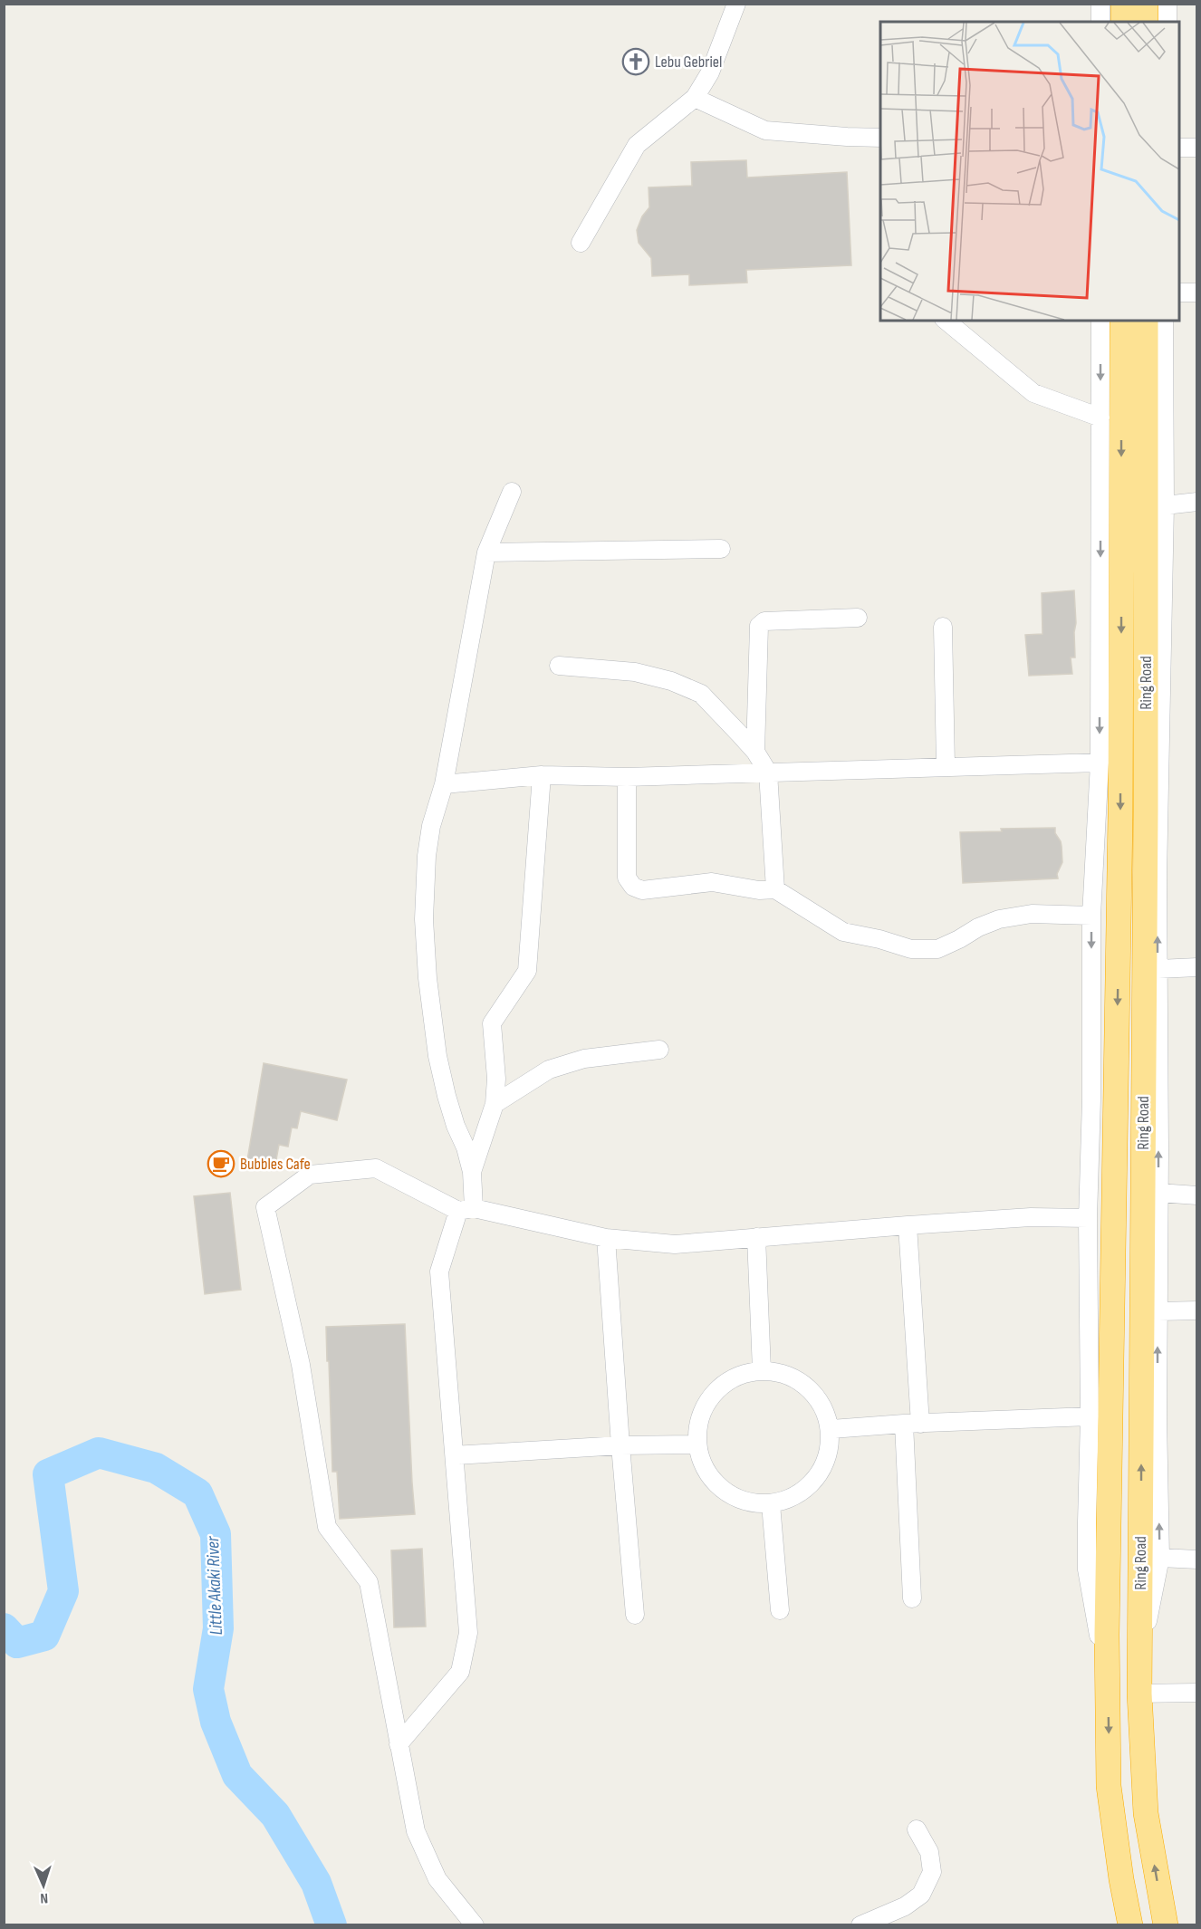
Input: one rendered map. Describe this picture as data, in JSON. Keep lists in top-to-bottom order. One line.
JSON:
{"streets":{"highway":["Ring Road"]},"water":["Little Akaki River"],"places":{"church":["Lebu Gebriel"],"cafe":["Bubbles Cafe"]},"north":"bottom"}
